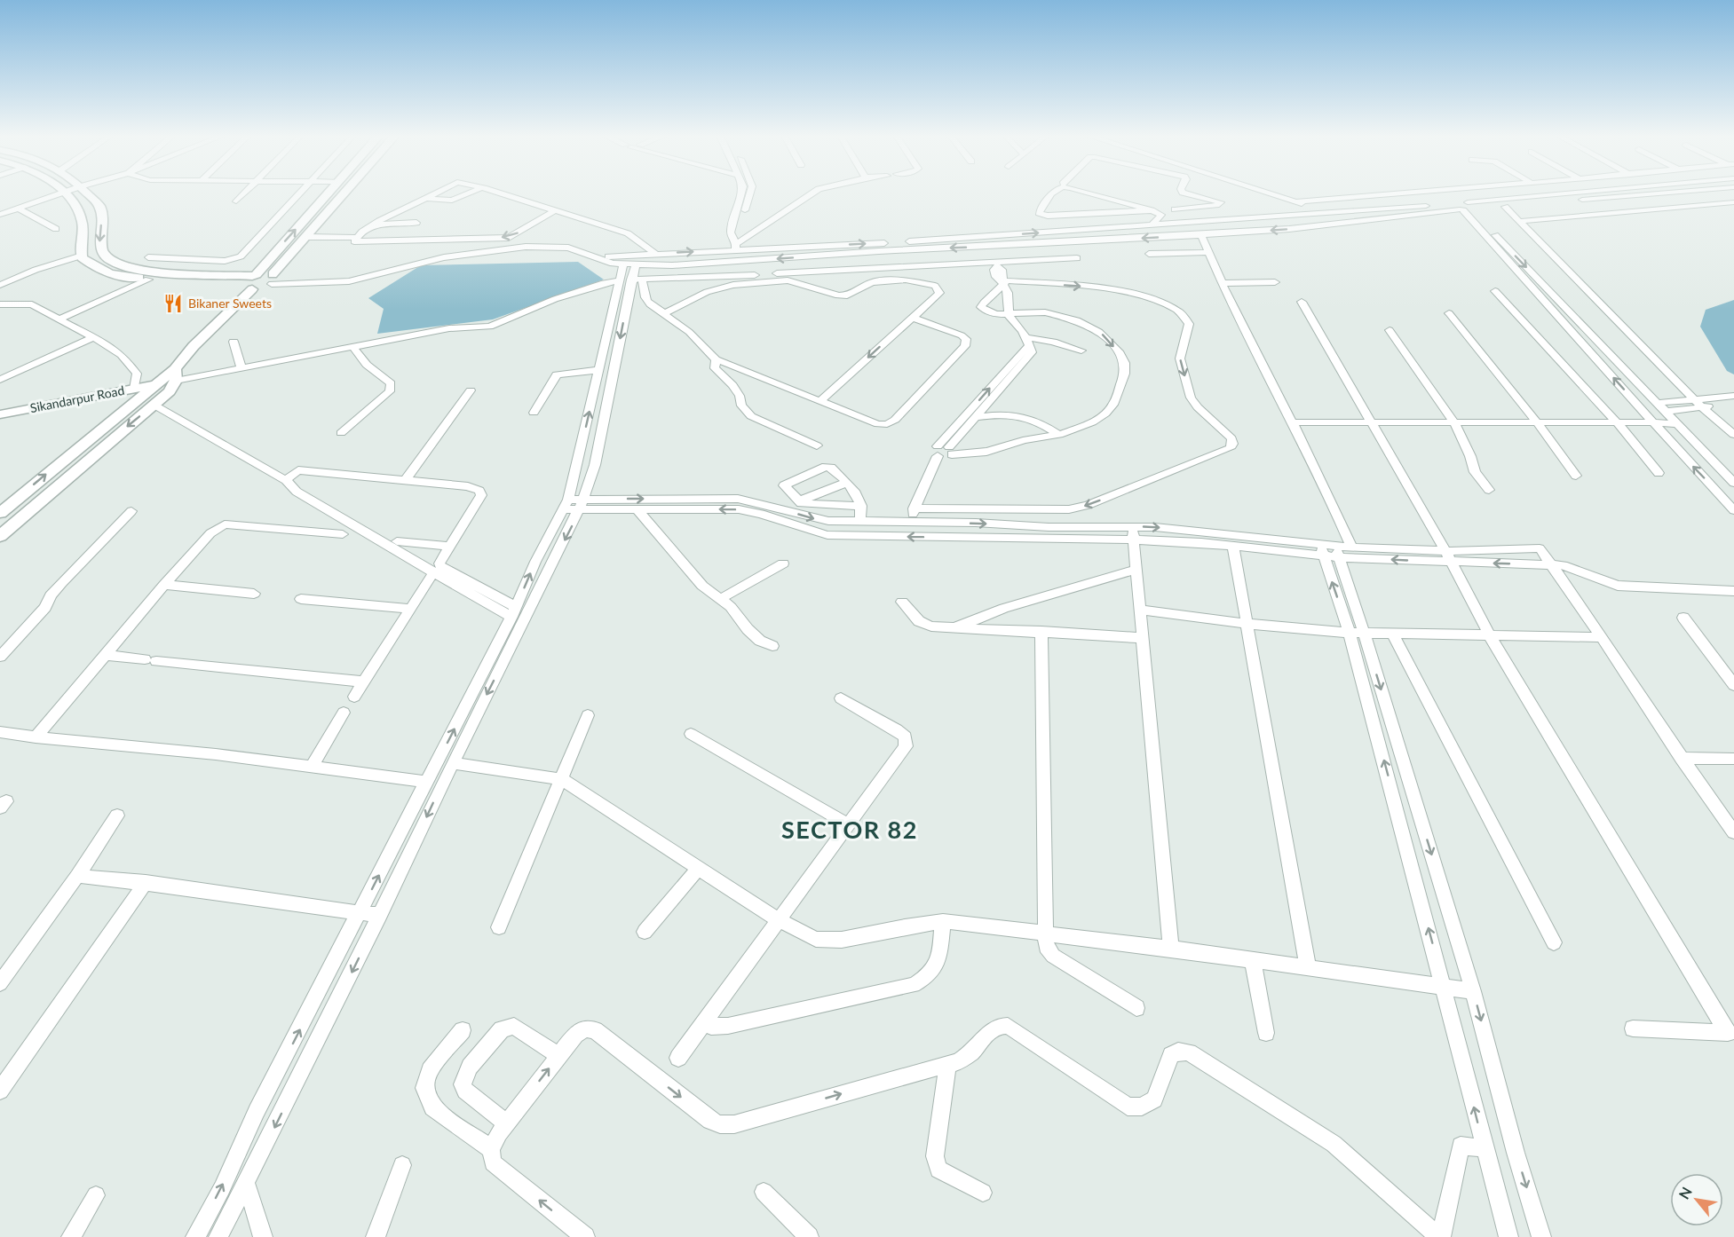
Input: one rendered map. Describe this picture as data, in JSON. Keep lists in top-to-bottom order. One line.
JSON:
{"streets":{"street":["Sikandarpur Road"]},"districts":["SECTOR 82"],"places":{"restaurant":["Bikaner Sweets"]},"north":"top left"}
